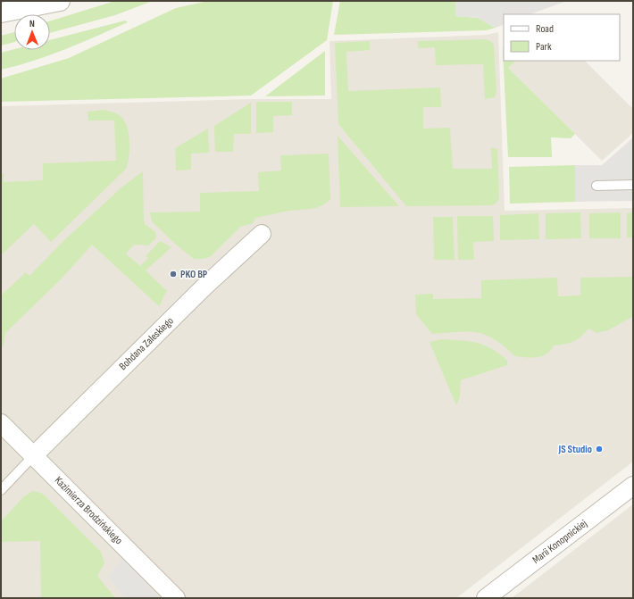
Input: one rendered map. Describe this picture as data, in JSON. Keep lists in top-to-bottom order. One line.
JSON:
{"streets":{"street":["Bohdana Zaleskiego","Kazimierza Brodzińskiego","Marii Konopnickiej"]},"crossings":[["Bohdana Zaleskiego","Kazimierza Brodzińskiego"]],"places":["PKO BP","JS Studio"],"legend":["Road","Park"],"north":"top"}
